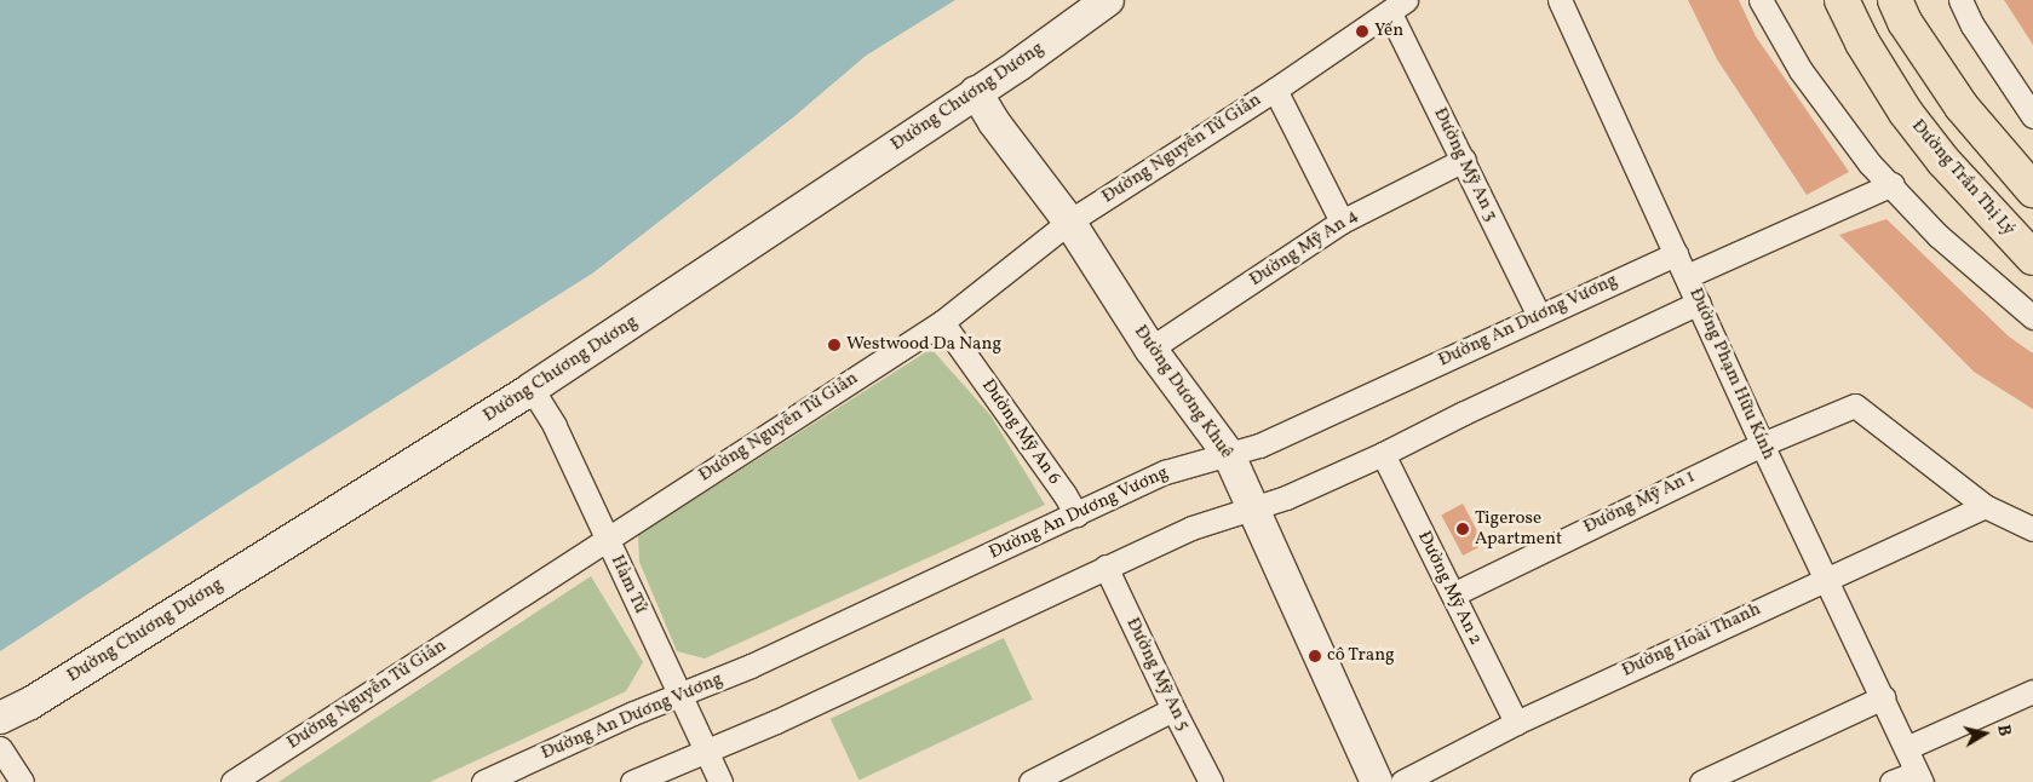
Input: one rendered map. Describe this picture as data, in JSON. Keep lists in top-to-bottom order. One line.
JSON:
{"streets":{"main road":["Đường Chương Dương","Đường Trần Thị Lý","Đường Dương Khuê"],"street":["Đường Nguyễn Tử Giản","Đường Mỹ An 3","Đường Mỹ An 4","Đường An Dương Vương","Đường Phạm Hữu Kính","Đường Mỹ An 6","Đường Mỹ An 1","Hàm Tử","Đường Mỹ An 2","Đường Hoài Thanh","Đường Mỹ An 5"]},"crossings":[["Đường Chương Dương","Đường Dương Khuê"],["Đường Chương Dương","Hàm Tử"],["Đường Nguyễn Tử Giản","Đường Mỹ An 3"],["Đường Nguyễn Tử Giản","Đường Dương Khuê"],["Đường Nguyễn Tử Giản","Đường Mỹ An 6"],["Đường Nguyễn Tử Giản","Hàm Tử"],["Đường Mỹ An 3","Đường Mỹ An 4"],["Đường Mỹ An 3","Đường An Dương Vương"],["Đường Mỹ An 4","Đường Dương Khuê"],["Đường An Dương Vương","Đường Phạm Hữu Kính"],["Đường An Dương Vương","Đường Dương Khuê"],["Đường An Dương Vương","Đường Mỹ An 6"],["Đường An Dương Vương","Hàm Tử"],["Đường Phạm Hữu Kính","Đường Mỹ An 1"],["Đường Phạm Hữu Kính","Đường Hoài Thanh"],["Đường Mỹ An 1","Đường Mỹ An 2"],["Đường Mỹ An 1","Đường Hoài Thanh"],["Đường Mỹ An 2","Đường Hoài Thanh"]],"places":["Yến","Westwood Da Nang","Tigerose Apartment","cô Trang"],"north":"right"}
